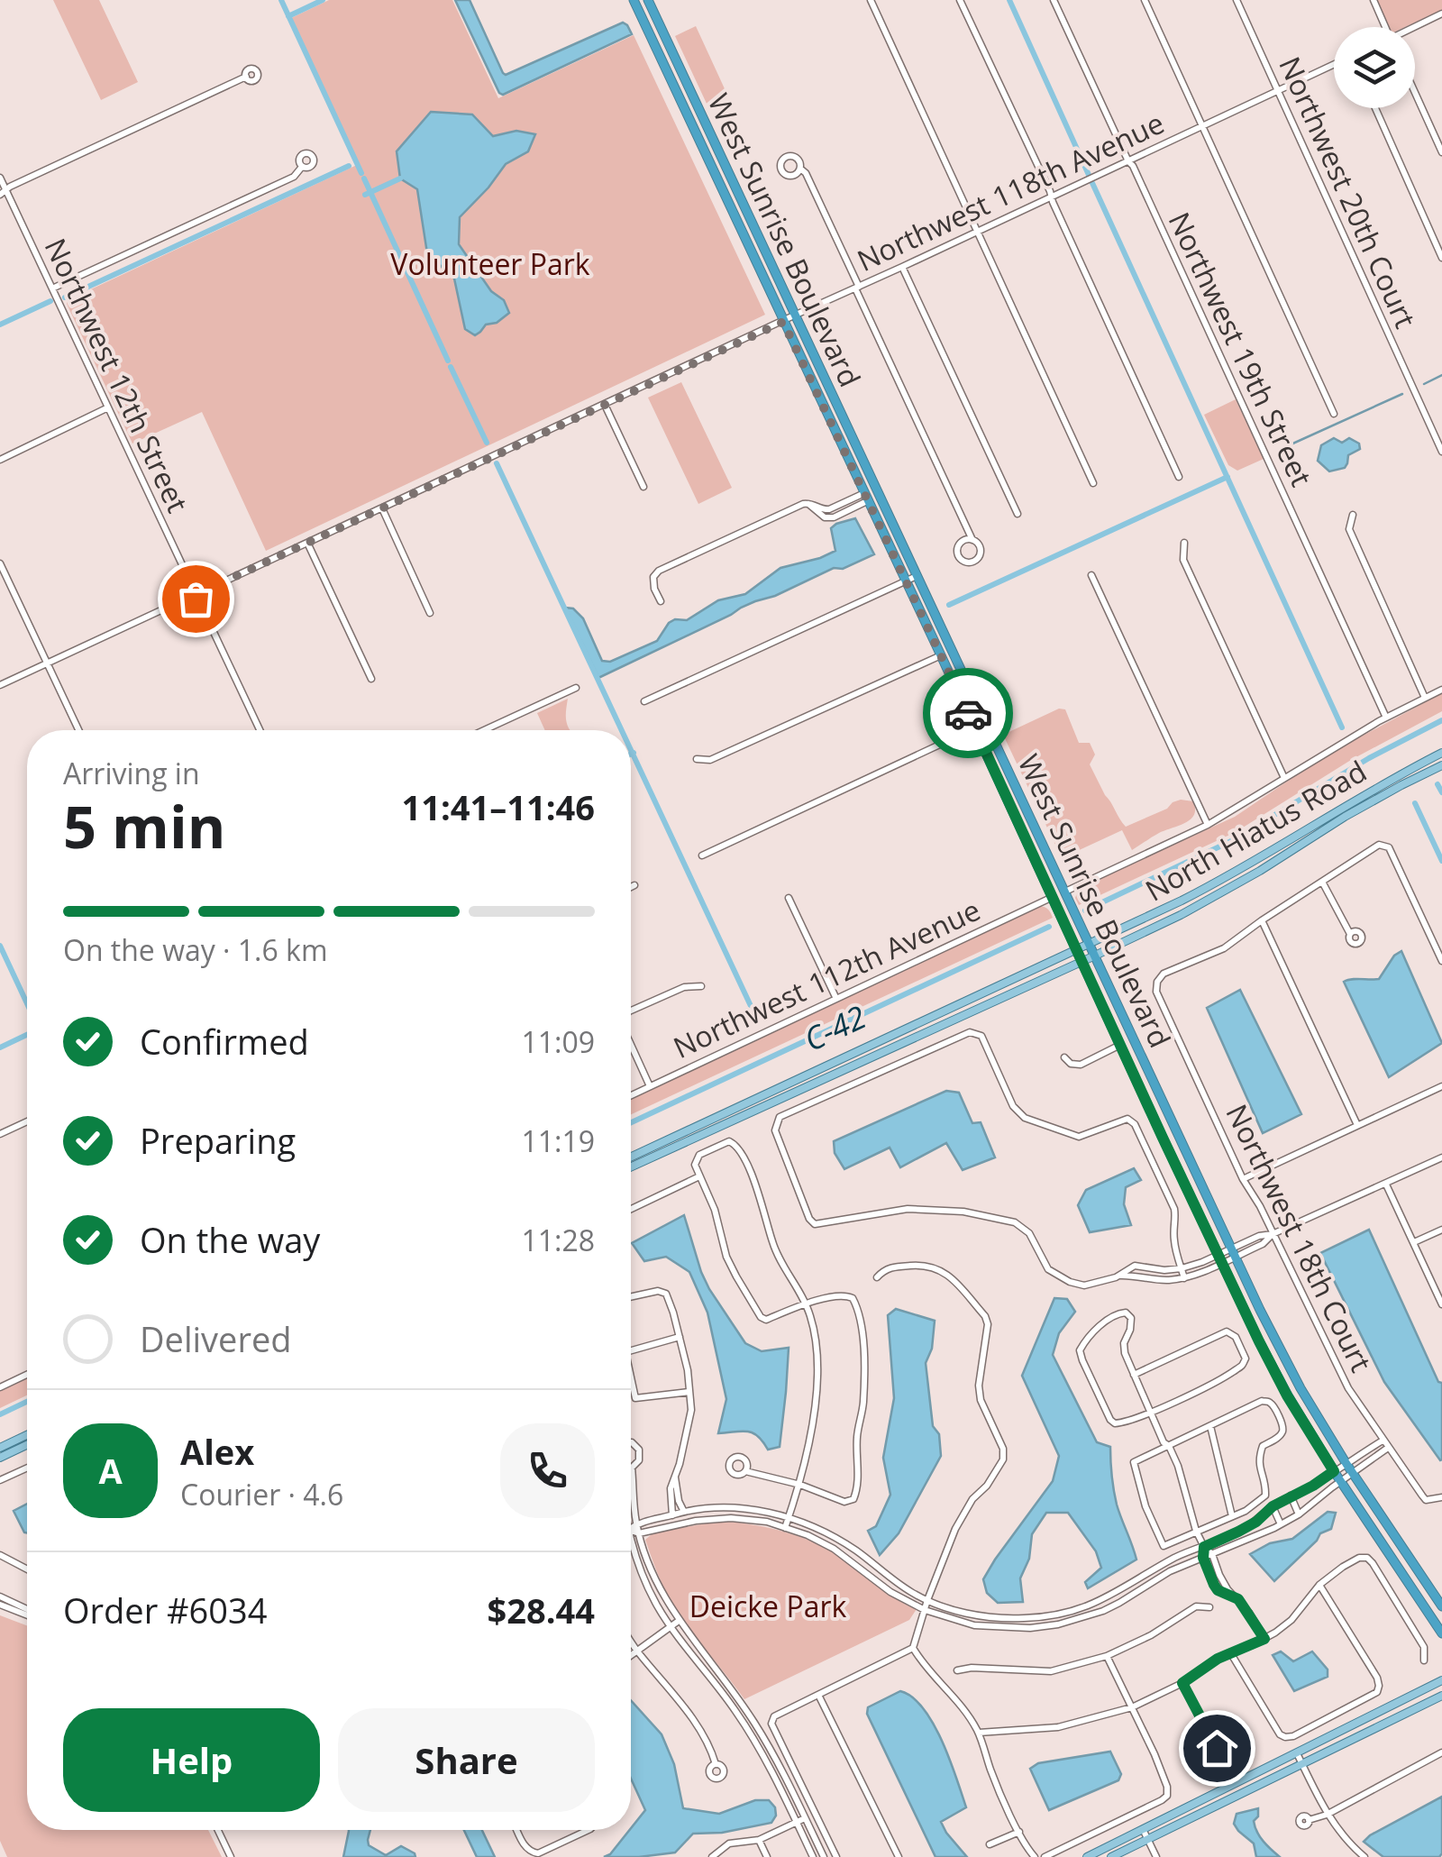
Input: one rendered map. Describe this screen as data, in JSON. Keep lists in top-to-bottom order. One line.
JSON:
{"streets":{"highway":["West Sunrise Boulevard"],"main road":["North Hiatus Road"],"street":["Northwest 118th Avenue","Northwest 20th Court","Northwest 19th Street","Northwest 12th Street","Northwest 112th Avenue","Northwest 18th Court"]},"crossings":[["Northwest 118th Avenue","Northwest 20th Court"],["Northwest 118th Avenue","West Sunrise Boulevard"],["Northwest 118th Avenue","Northwest 19th Street"],["Northwest 118th Avenue","Northwest 12th Street"],["West Sunrise Boulevard","North Hiatus Road"],["West Sunrise Boulevard","Northwest 112th Avenue"]],"water":["C-42"],"parks":["Volunteer Park","Deicke Park"],"page":{"heading":["5 min","Arriving in","11:41–11:46"],"panel":["Alex","Courier · 4.6","Order #6034","$28.44"],"bar":"On the way · 1.6 km","list":[["Confirmed","11:09"],["Preparing","11:19"],["On the way","11:28"],"Delivered"],"round":"A","buttons":["Help","Share"]}}
